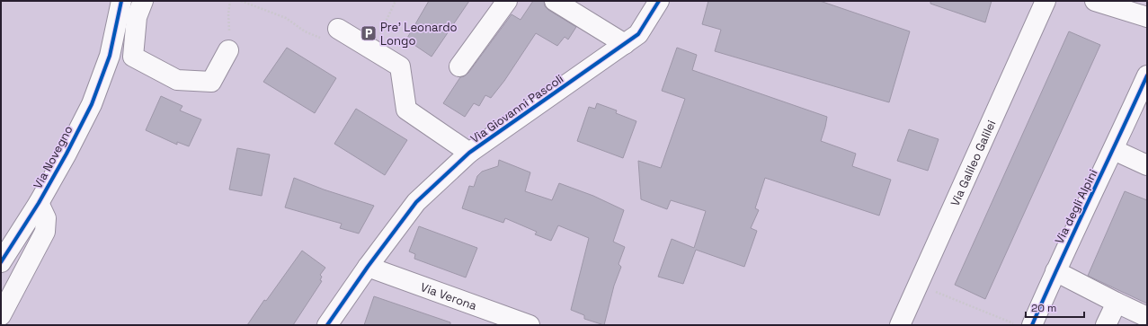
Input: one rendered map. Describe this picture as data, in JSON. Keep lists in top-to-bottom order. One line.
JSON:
{"streets":{"street":["Via Giovanni Pascoli","Via Novegno","Via Galileo Galilei","Via degli Alpini","Via Verona"]},"crossings":[["Via Giovanni Pascoli","Via Verona"]],"places":{"parking":["Pre' Leonardo Longo"]},"scale_bar":"20 m"}
